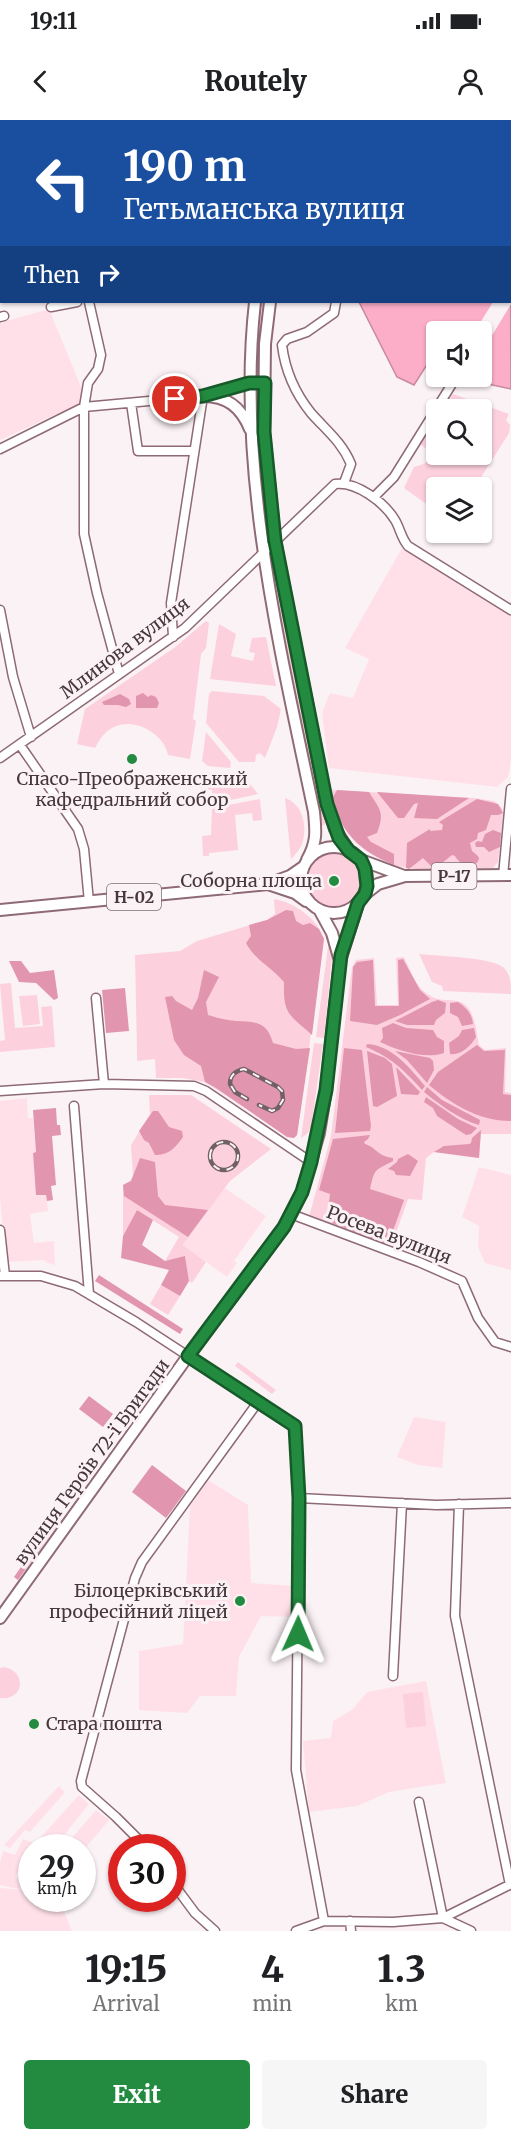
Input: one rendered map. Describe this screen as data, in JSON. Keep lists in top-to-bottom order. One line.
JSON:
{"streets":{"main road":["Р-17","Н-02","вулиця Героїв 72-ї Бригади"],"street":["Млинова вулиця","Росева вулиця"]},"crossings":[["Р-17","Н-02"],["Р-17","вулиця Героїв 72-ї Бригади"],["Н-02","вулиця Героїв 72-ї Бригади"],["Росева вулиця","вулиця Героїв 72-ї Бригади"]],"places":["Спасо-Преображенський кафедральний собор","Соборна площа","Білоцерківський професійний ліцей","Стара пошта"],"page":{"status":"19:11","header":"Routely","turn":["190 m","Гетьманська вулиця"],"then":"Then","speed":"29 km/h","limit":"30","eta":["19:15","Arrival","4","min","1.3","km"],"buttons":["Exit","Share"]}}
